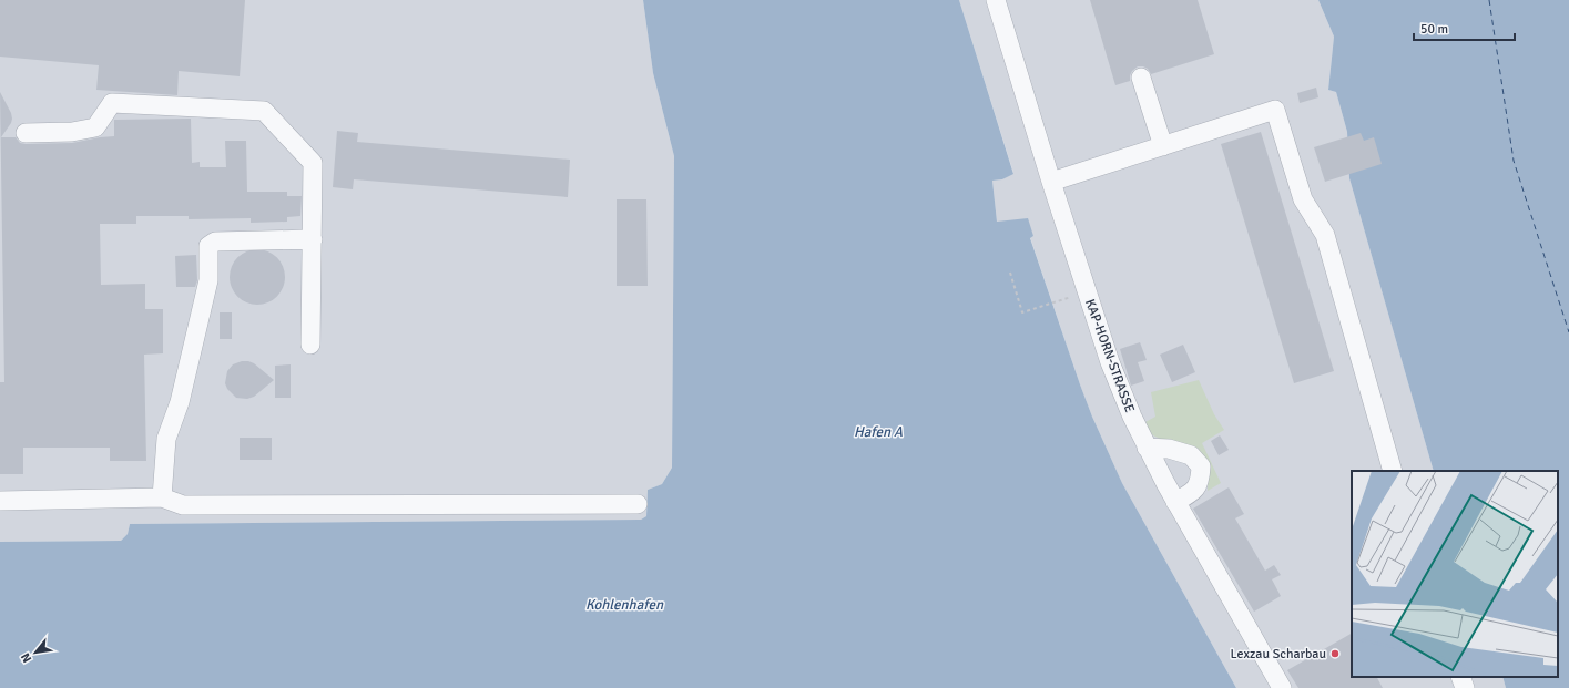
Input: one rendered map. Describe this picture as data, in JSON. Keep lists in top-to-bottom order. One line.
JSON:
{"streets":{"street":["KAP-HORN-STRASSE"]},"water":["Hafen A","Kohlenhafen"],"places":["Lexzau Scharbau"],"scale_bar":"50 m","north":"bottom left"}
